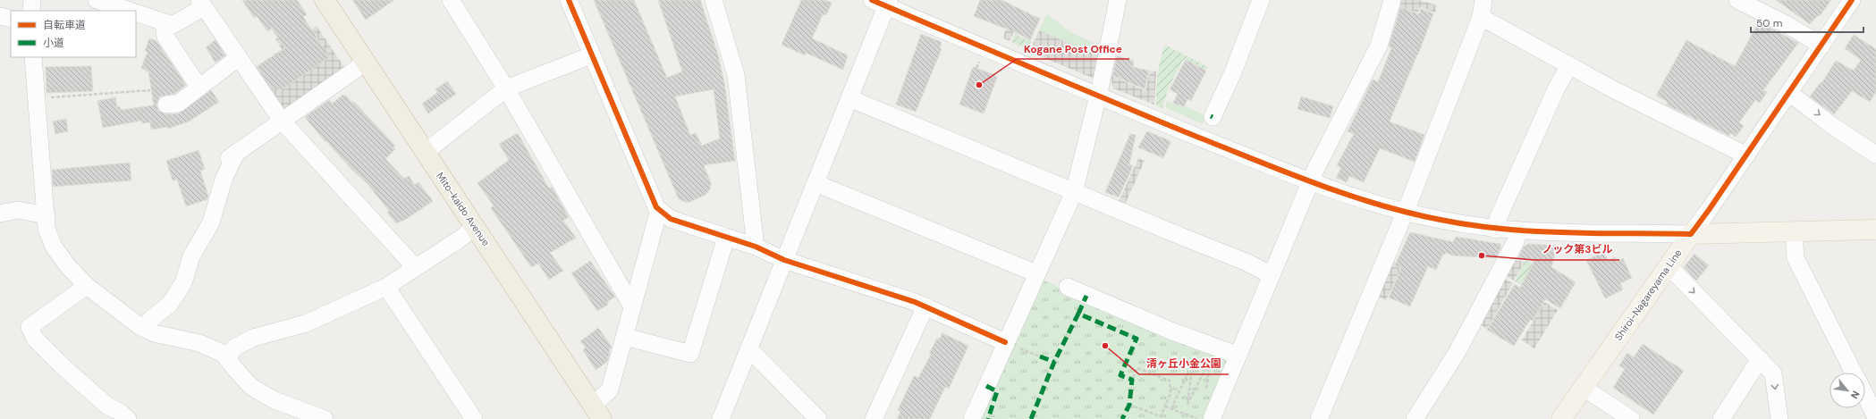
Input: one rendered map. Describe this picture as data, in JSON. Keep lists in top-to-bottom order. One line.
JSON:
{"streets":{"highway":["Mito-kaido Avenue"],"main road":["Shiroi-Nagareyama Line"]},"places":["Kogane Post Office","ノック第3ビル","清ヶ丘小金公園"],"legend":["自転車道","小道"],"scale_bar":"50 m","north":"bottom right"}
